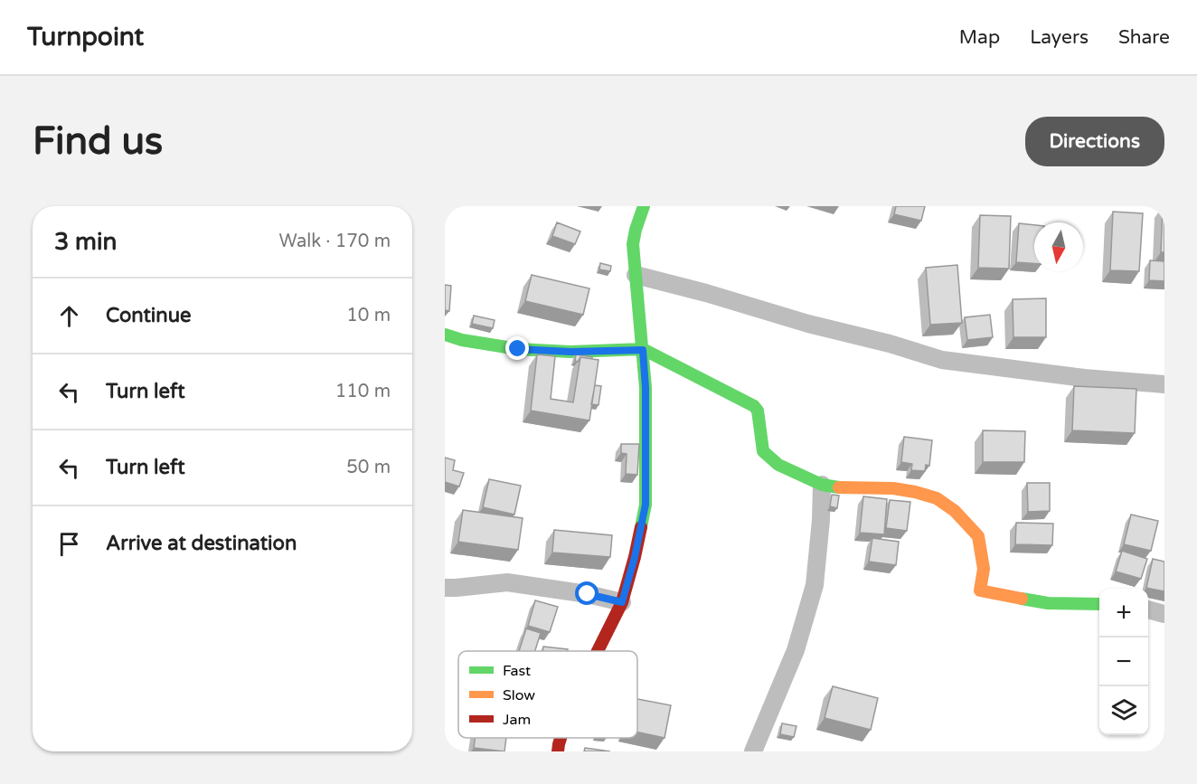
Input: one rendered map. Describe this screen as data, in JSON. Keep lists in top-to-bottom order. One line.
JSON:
{"legend":["Fast","Slow","Jam"],"north":"bottom","page":{"header":"Turnpoint","nav":["Map","Layers","Share"],"buttons":"Directions","title":"Find us","heading":["3 min","Walk · 170 m"],"list":[["Continue","10 m"],["Turn left","110 m"],["Turn left","50 m"],"Arrive at destination"],"map_buttons":["+","−"]}}
